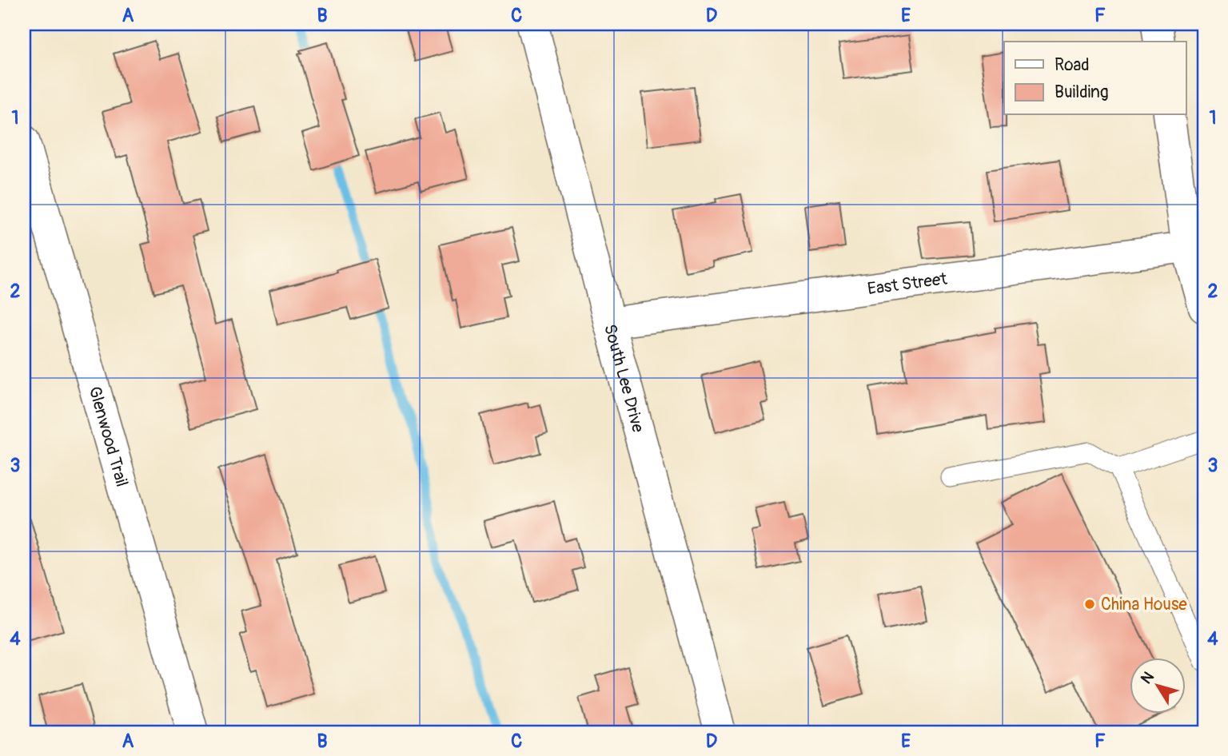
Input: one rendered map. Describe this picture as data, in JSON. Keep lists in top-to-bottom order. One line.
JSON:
{"streets":{"street":["East Street","South Lee Drive","Glenwood Trail"]},"crossings":[["East Street","South Lee Drive"]],"places":["China House"],"legend":["Road","Building"],"north":"top left","grid":{"columns":["A","B","C","D","E","F"],"rows":["1","2","3","4"]}}
